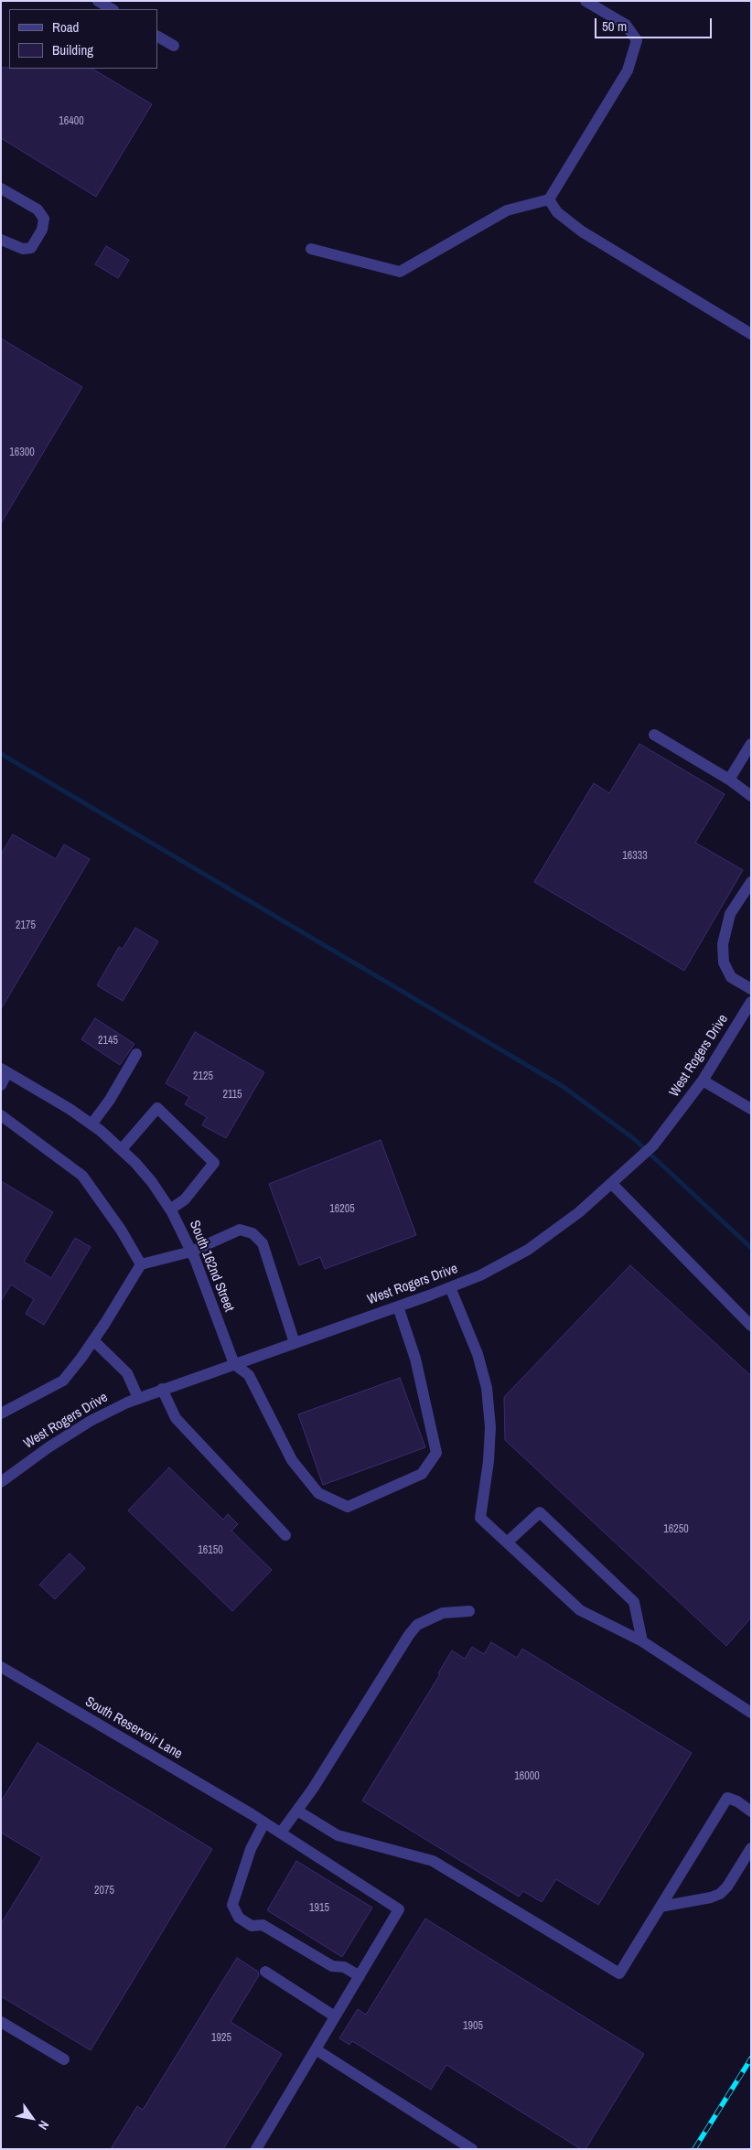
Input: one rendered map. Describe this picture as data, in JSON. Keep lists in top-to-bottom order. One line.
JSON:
{"streets":{"street":["West Rogers Drive","South 162nd Street","South Reservoir Lane"]},"crossings":[["West Rogers Drive","South 162nd Street"]],"house_numbers":["16400","16300","16333","2175","2145","2125","2115","16205","16250","16150","16000","2075","1915","1905","1925"],"legend":["Road","Building"],"scale_bar":"50 m","north":"bottom right"}
